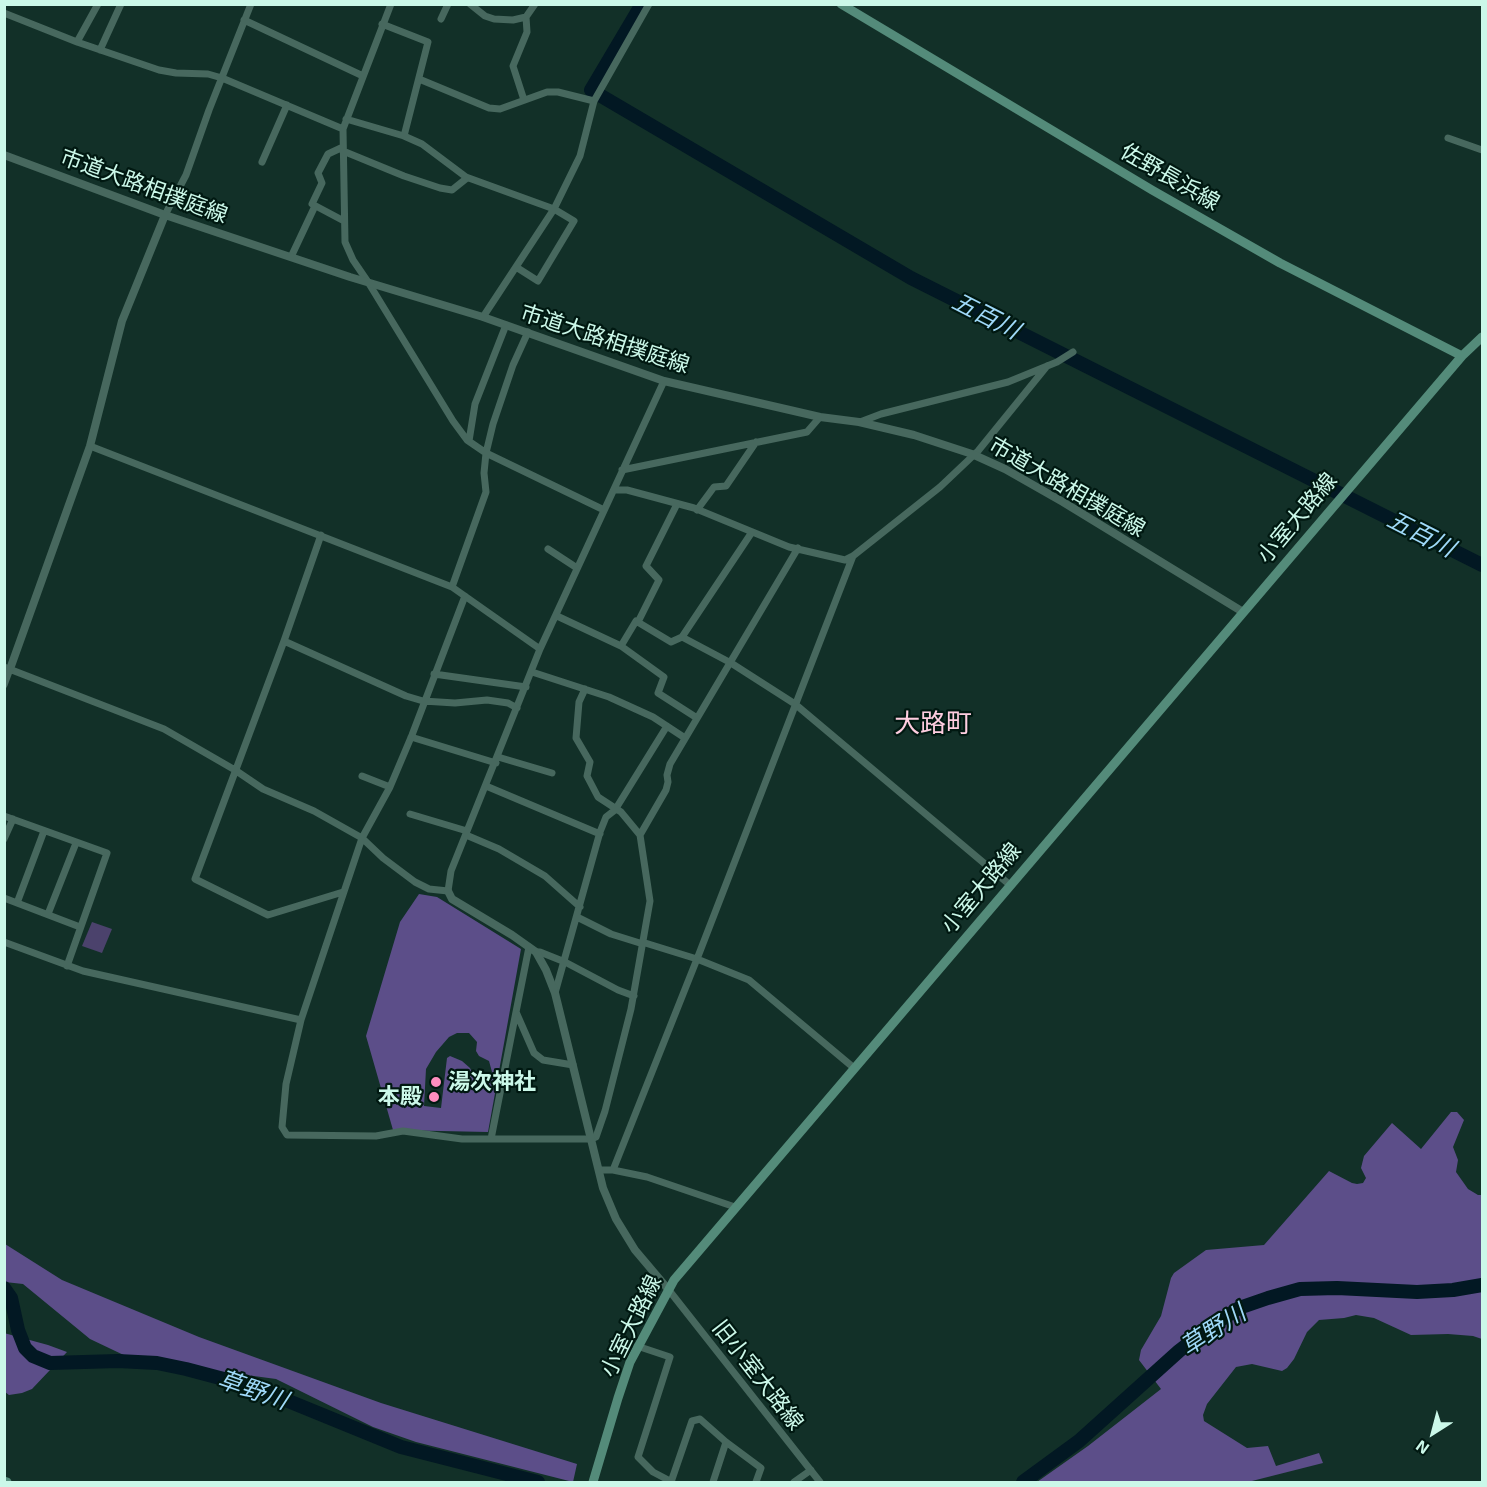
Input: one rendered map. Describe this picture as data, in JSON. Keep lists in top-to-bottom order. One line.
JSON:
{"streets":{"main road":["佐野長浜線","小室大路線"],"street":["市道大路相撲庭線","旧小室大路線"]},"crossings":[["佐野長浜線","小室大路線"],["市道大路相撲庭線","小室大路線"],["小室大路線","旧小室大路線"]],"districts":["大路町"],"water":["五百川","草野川"],"places":["湯次神社","本殿"],"north":"bottom left"}
